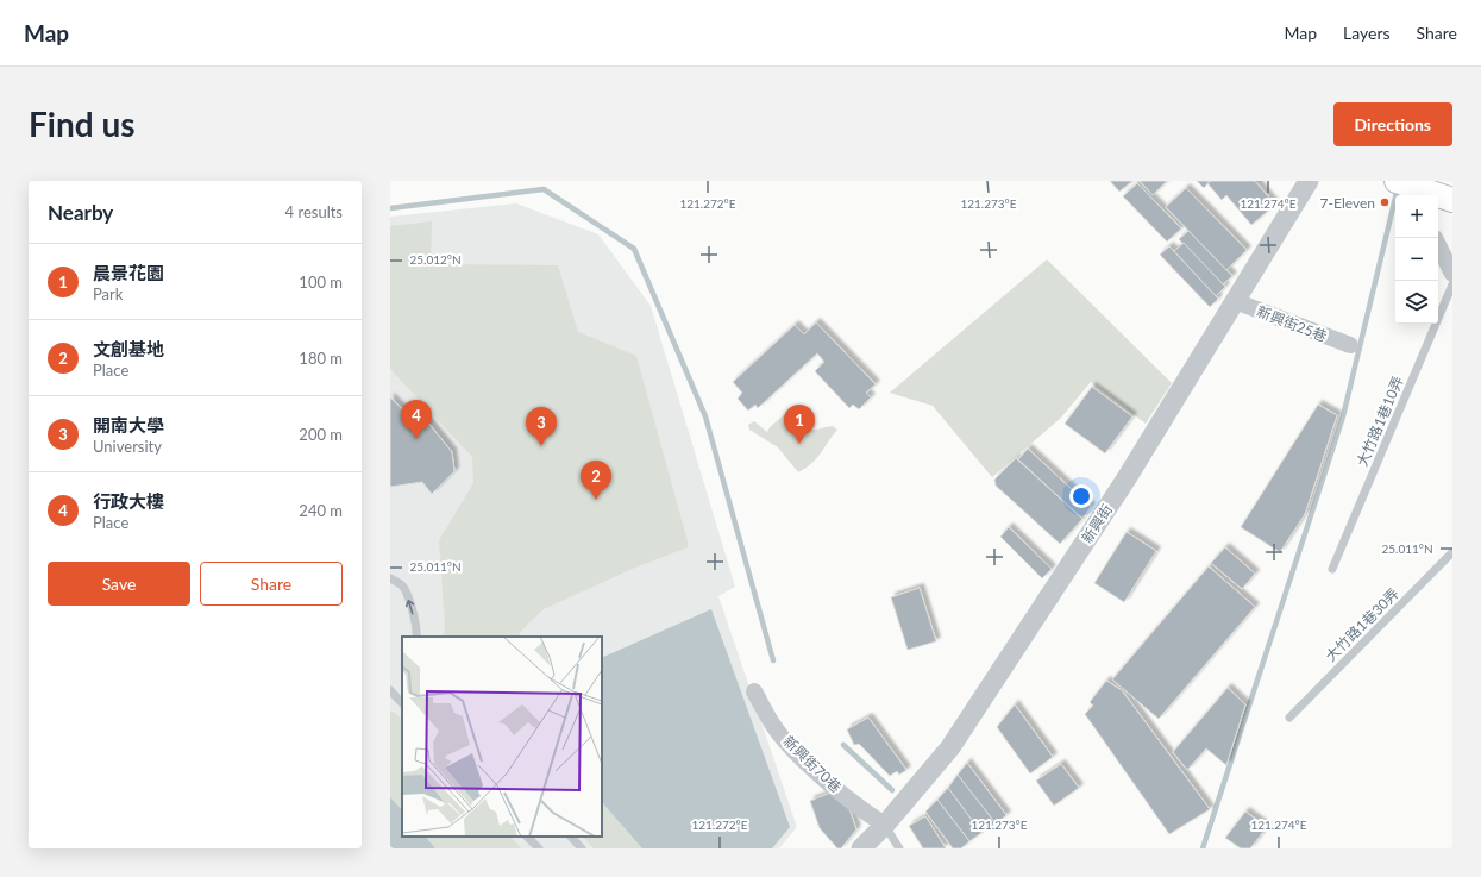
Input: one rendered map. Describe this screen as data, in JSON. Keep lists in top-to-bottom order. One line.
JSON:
{"streets":{"street":["新興街25巷","新興街","新興街70巷"],"lane":["大竹路1巷10弄","大竹路1巷30弄"]},"crossings":[["新興街25巷","新興街"],["新興街","新興街70巷"]],"places":["7-Eleven"],"page":{"header":"Map","nav":["Map","Layers","Share"],"buttons":["Directions",["Save","Share"]],"title":"Find us","heading":["Nearby","4 results"],"map_buttons":["+","−"],"list":[{"mark":"1","name":"晨景花園","note":"Park","value":"100 m"},{"mark":"2","name":"文創基地","note":"Place","value":"180 m"},{"mark":"3","name":"開南大學","note":"University","value":"200 m"},{"mark":"4","name":"行政大樓","note":"Place","value":"240 m"}],"pins":["4","1","3","2"]},"coordinates":["121.272°E","121.273°E","121.274°E","25.012°N","25.011°N"]}
